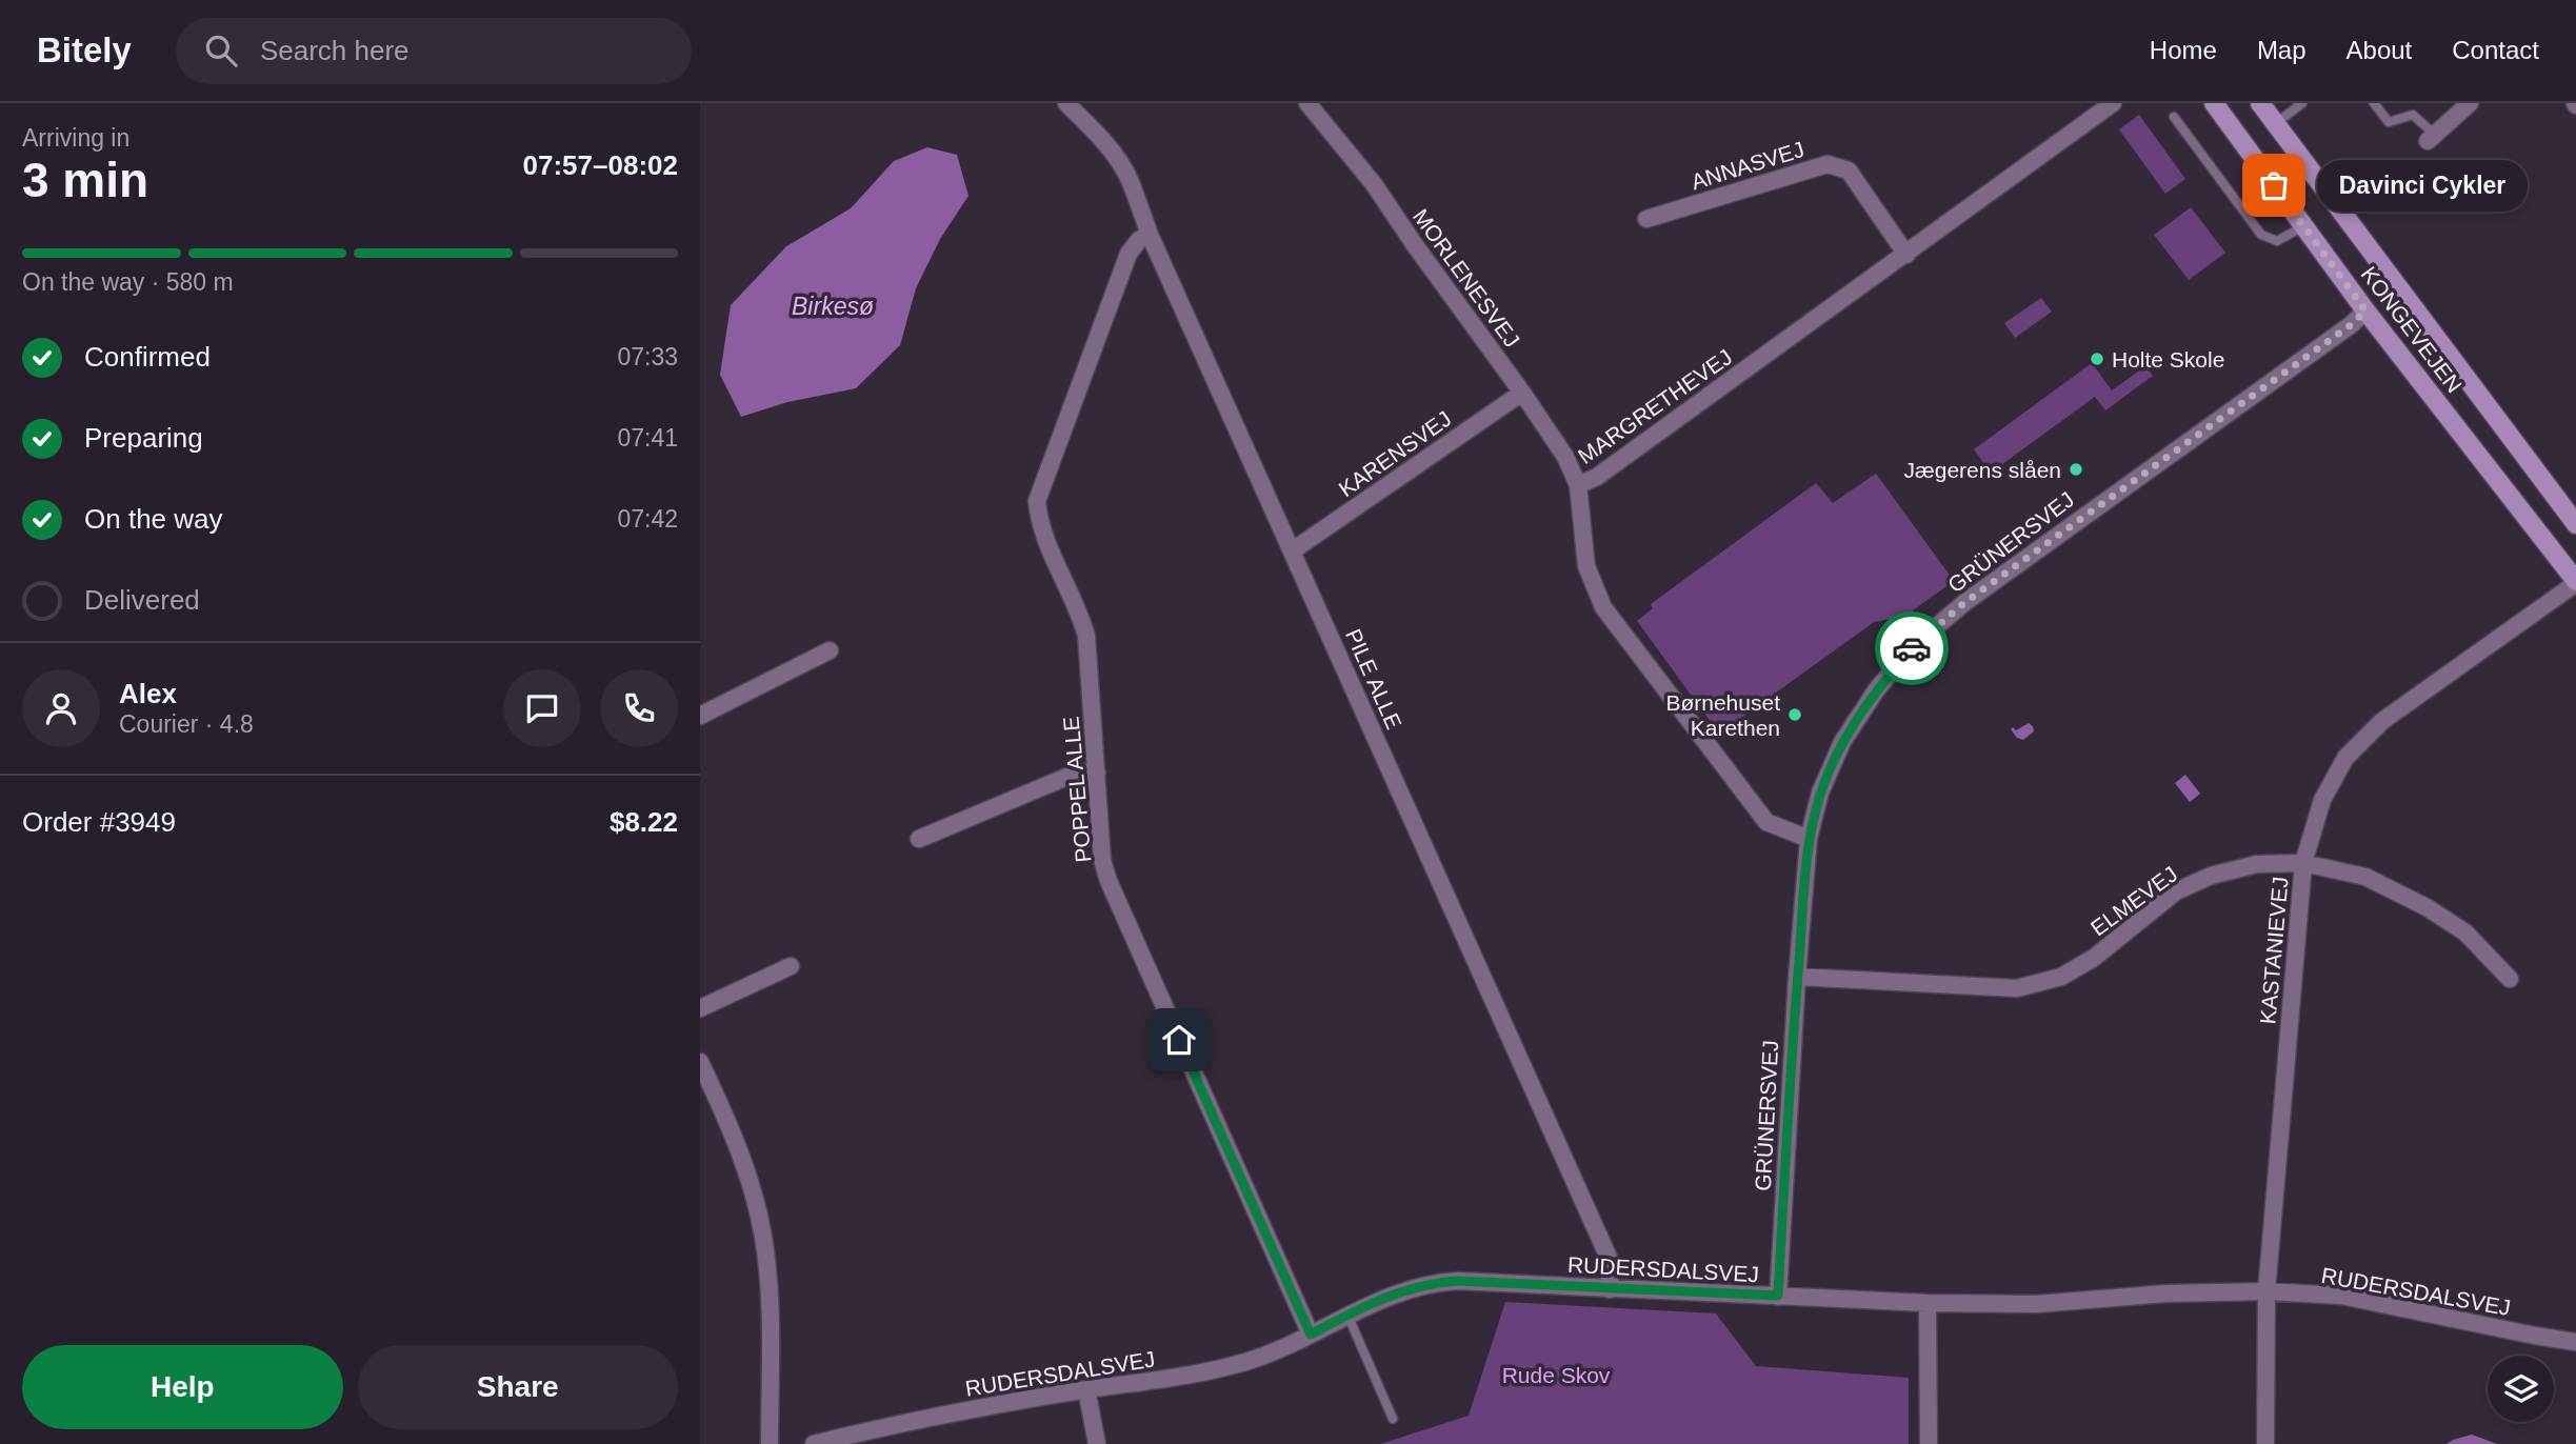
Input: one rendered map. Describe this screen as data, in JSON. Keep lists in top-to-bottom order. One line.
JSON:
{"streets":{"main road":["KONGEVEJEN"],"street":["ANNASVEJ","MORLENESVEJ","MARGRETHEVEJ","KARENSVEJ","GRÜNERSVEJ","PILE ALLE","POPPEL ALLE","ELMEVEJ","KASTANIEVEJ","RUDERSDALSVEJ"]},"crossings":[["ANNASVEJ","MARGRETHEVEJ"],["MORLENESVEJ","MARGRETHEVEJ"],["MORLENESVEJ","KARENSVEJ"],["KONGEVEJEN","GRÜNERSVEJ"],["KONGEVEJEN","KASTANIEVEJ"],["MARGRETHEVEJ","GRÜNERSVEJ"],["KARENSVEJ","PILE ALLE"],["GRÜNERSVEJ","ELMEVEJ"],["GRÜNERSVEJ","RUDERSDALSVEJ"],["PILE ALLE","POPPEL ALLE"],["PILE ALLE","RUDERSDALSVEJ"],["POPPEL ALLE","RUDERSDALSVEJ"],["ELMEVEJ","KASTANIEVEJ"],["KASTANIEVEJ","RUDERSDALSVEJ"]],"water":["Birkesø"],"parks":["Rude Skov"],"places":["Davinci Cykler","Holte Skole","Jægerens slåen","Børnehuset Karethen"],"page":{"header":"Bitely","search":"Search here","nav":["Home","Map","About","Contact"],"heading":["3 min","Arriving in","07:57–08:02"],"panel":["Alex","Courier · 4.8","Order #3949","$8.22"],"bubble":"Davinci Cykler","bar":"On the way · 580 m","list":[["Confirmed","07:33"],["Preparing","07:41"],["On the way","07:42"],"Delivered"],"buttons":["Help","Share"]}}
